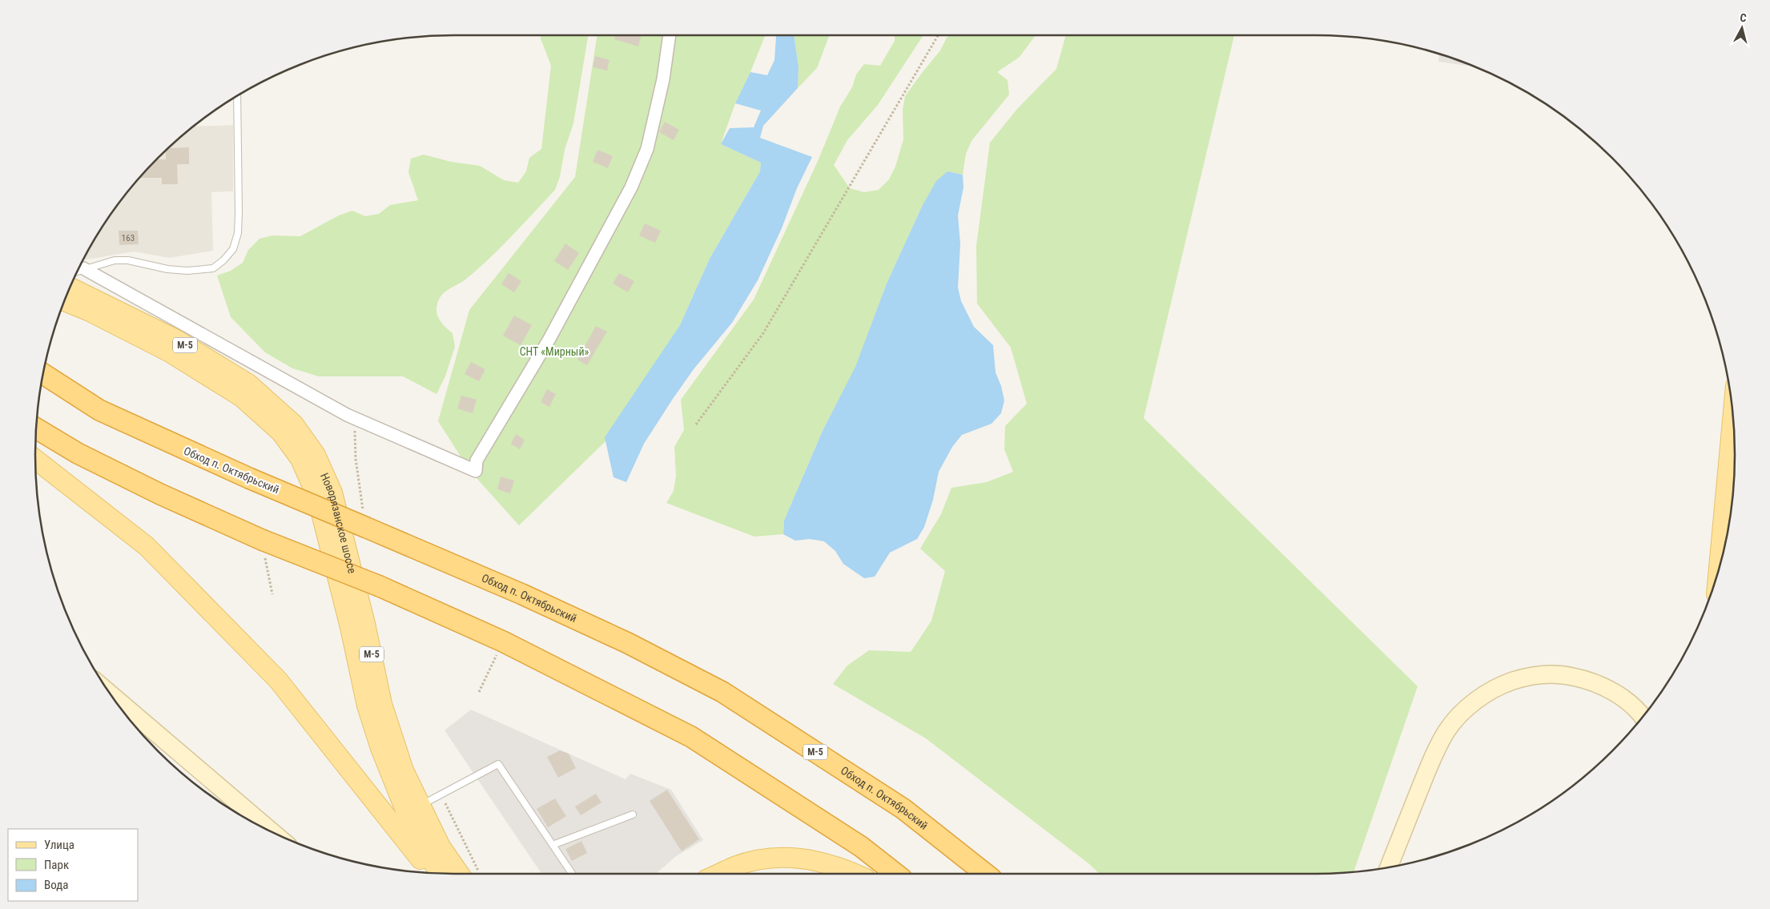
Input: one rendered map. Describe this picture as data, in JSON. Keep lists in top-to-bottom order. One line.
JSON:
{"streets":{"highway":["М-5","Обход п. Октябрьский"],"main road":["Новорязанское шоссе"]},"parks":["СНТ «Мирный»"],"house_numbers":["163"],"legend":["Улица","Парк","Вода"],"north":"top"}
